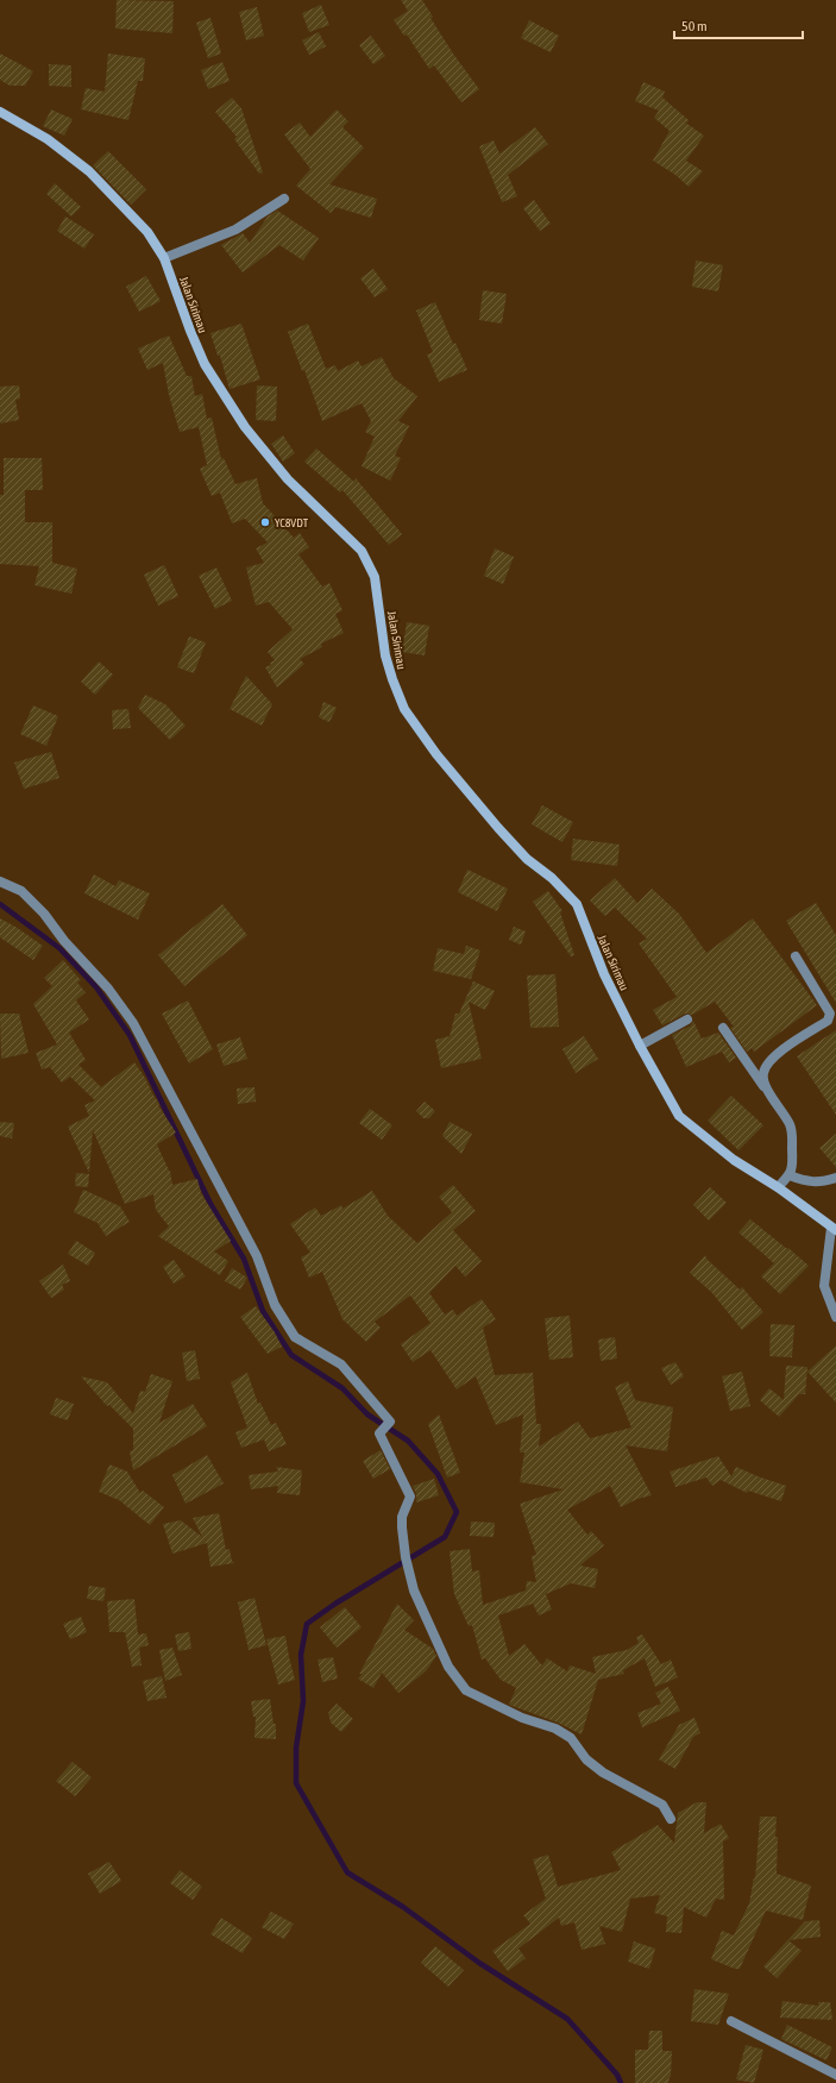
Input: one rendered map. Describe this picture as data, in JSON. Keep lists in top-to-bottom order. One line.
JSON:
{"streets":{"main road":["Jalan Sirimau"]},"places":["YC8VDT"],"scale_bar":"50 m"}
